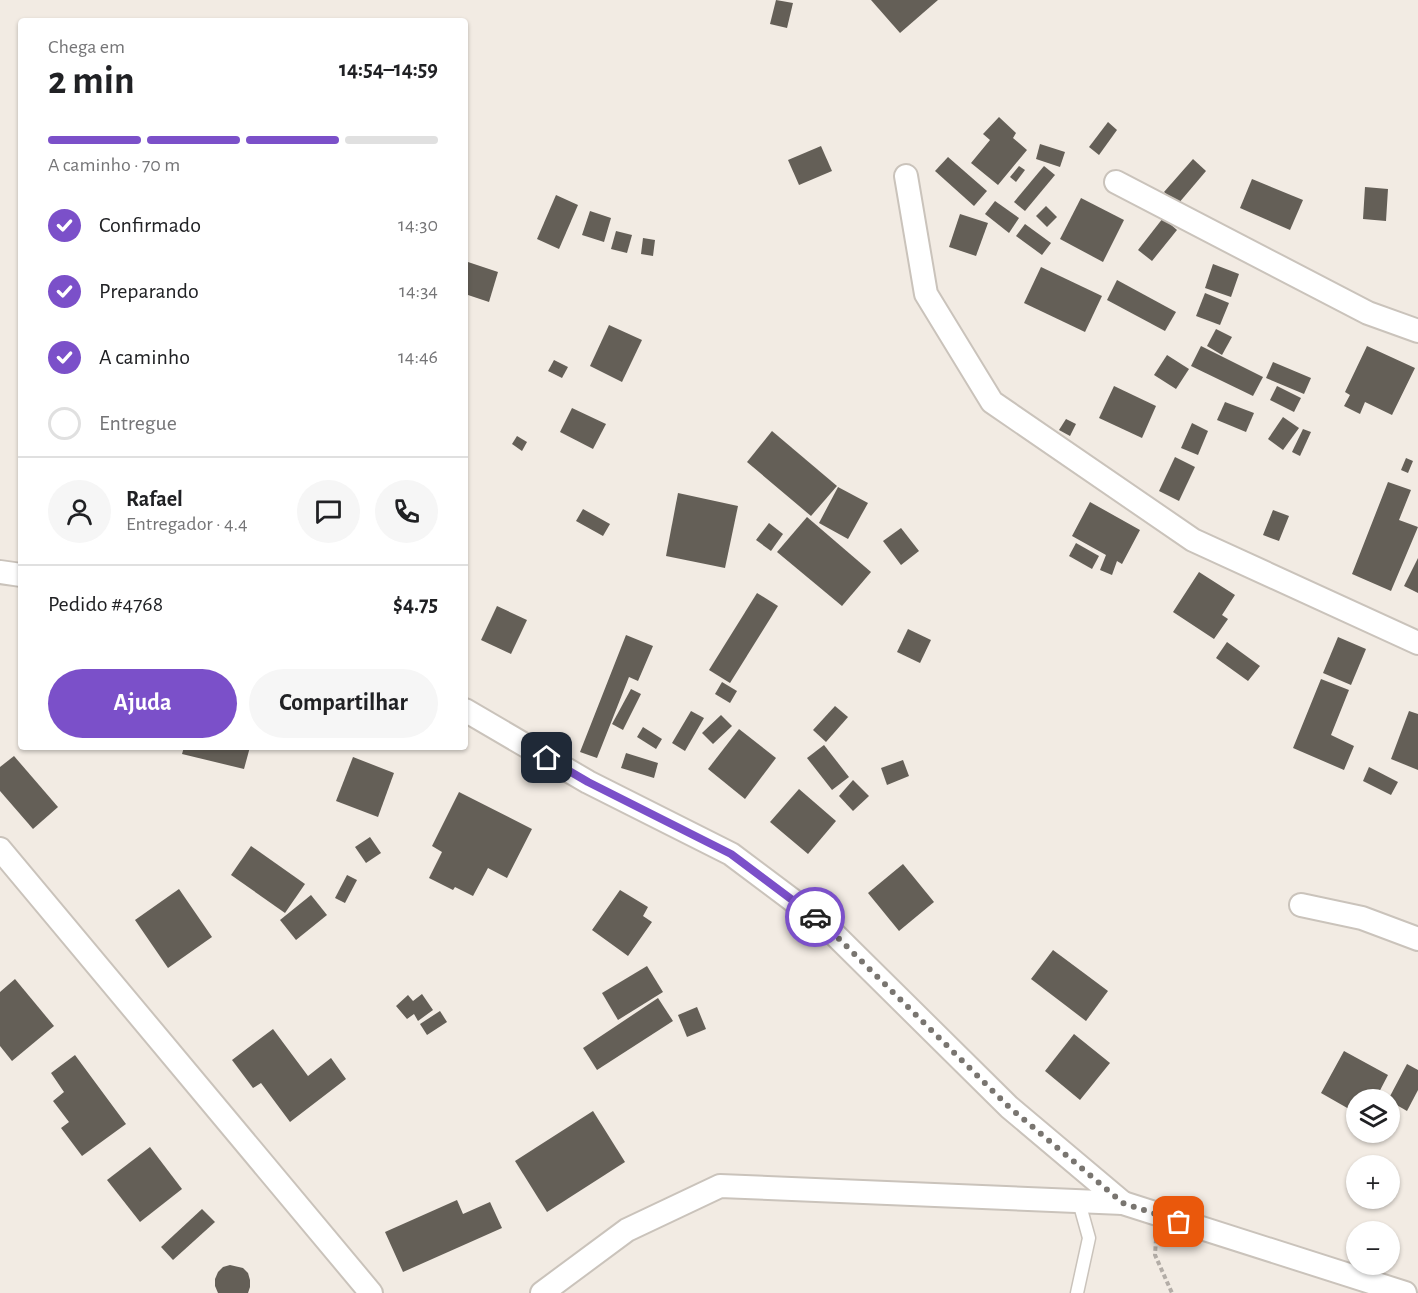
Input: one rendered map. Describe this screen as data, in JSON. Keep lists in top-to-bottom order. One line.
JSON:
{"page":{"heading":["2 min","Chega em","14:54–14:59"],"panel":["Rafael","Entregador · 4.4","Pedido #4768","$4.75"],"bar":"A caminho · 70 m","list":[["Confirmado","14:30"],["Preparando","14:34"],["A caminho","14:46"],"Entregue"],"buttons":["Ajuda","Compartilhar"],"map_buttons":["+","−"]}}
